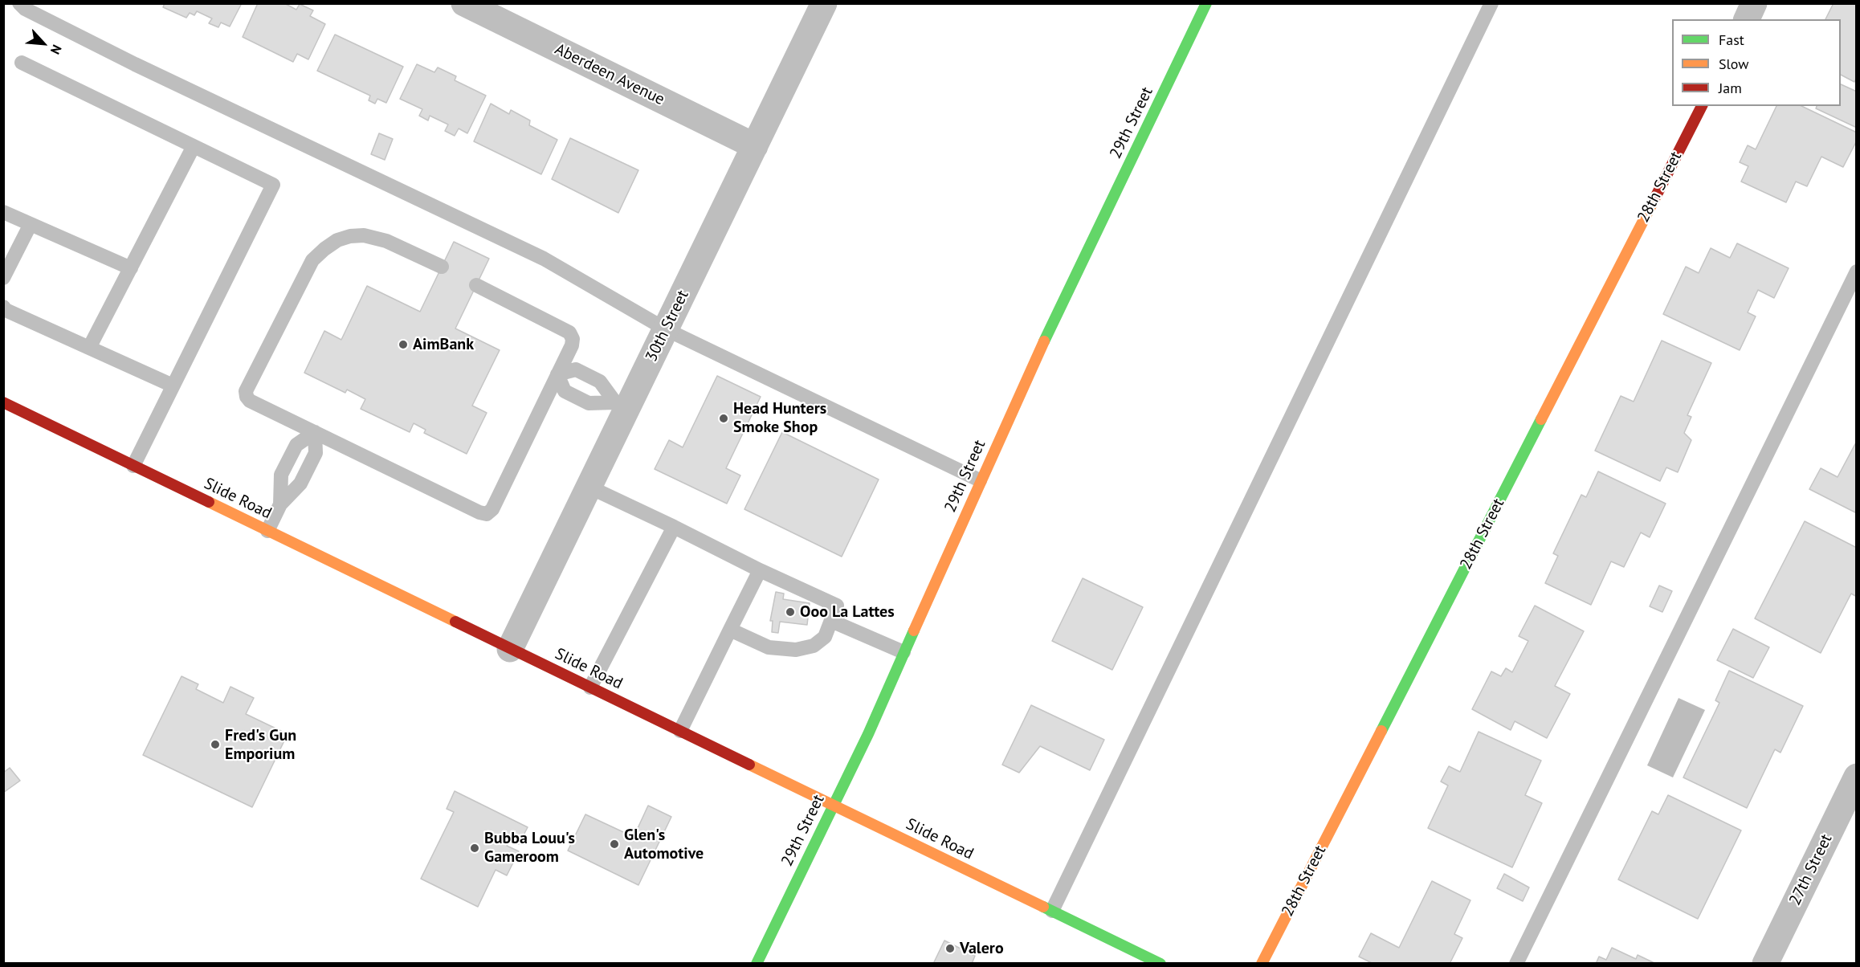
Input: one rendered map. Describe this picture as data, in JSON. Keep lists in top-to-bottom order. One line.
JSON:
{"streets":{"street":["Aberdeen Avenue","29th Street","28th Street","30th Street","Slide Road","27th Street"]},"crossings":[["Aberdeen Avenue","30th Street"],["29th Street","Slide Road"],["30th Street","Slide Road"]],"places":["AimBank","Head Hunters Smoke Shop","Ooo La Lattes","Fred's Gun Emporium","Glen's Automotive","Bubba Louu's Gameroom","Valero"],"legend":["Fast","Slow","Jam"],"north":"bottom right"}
